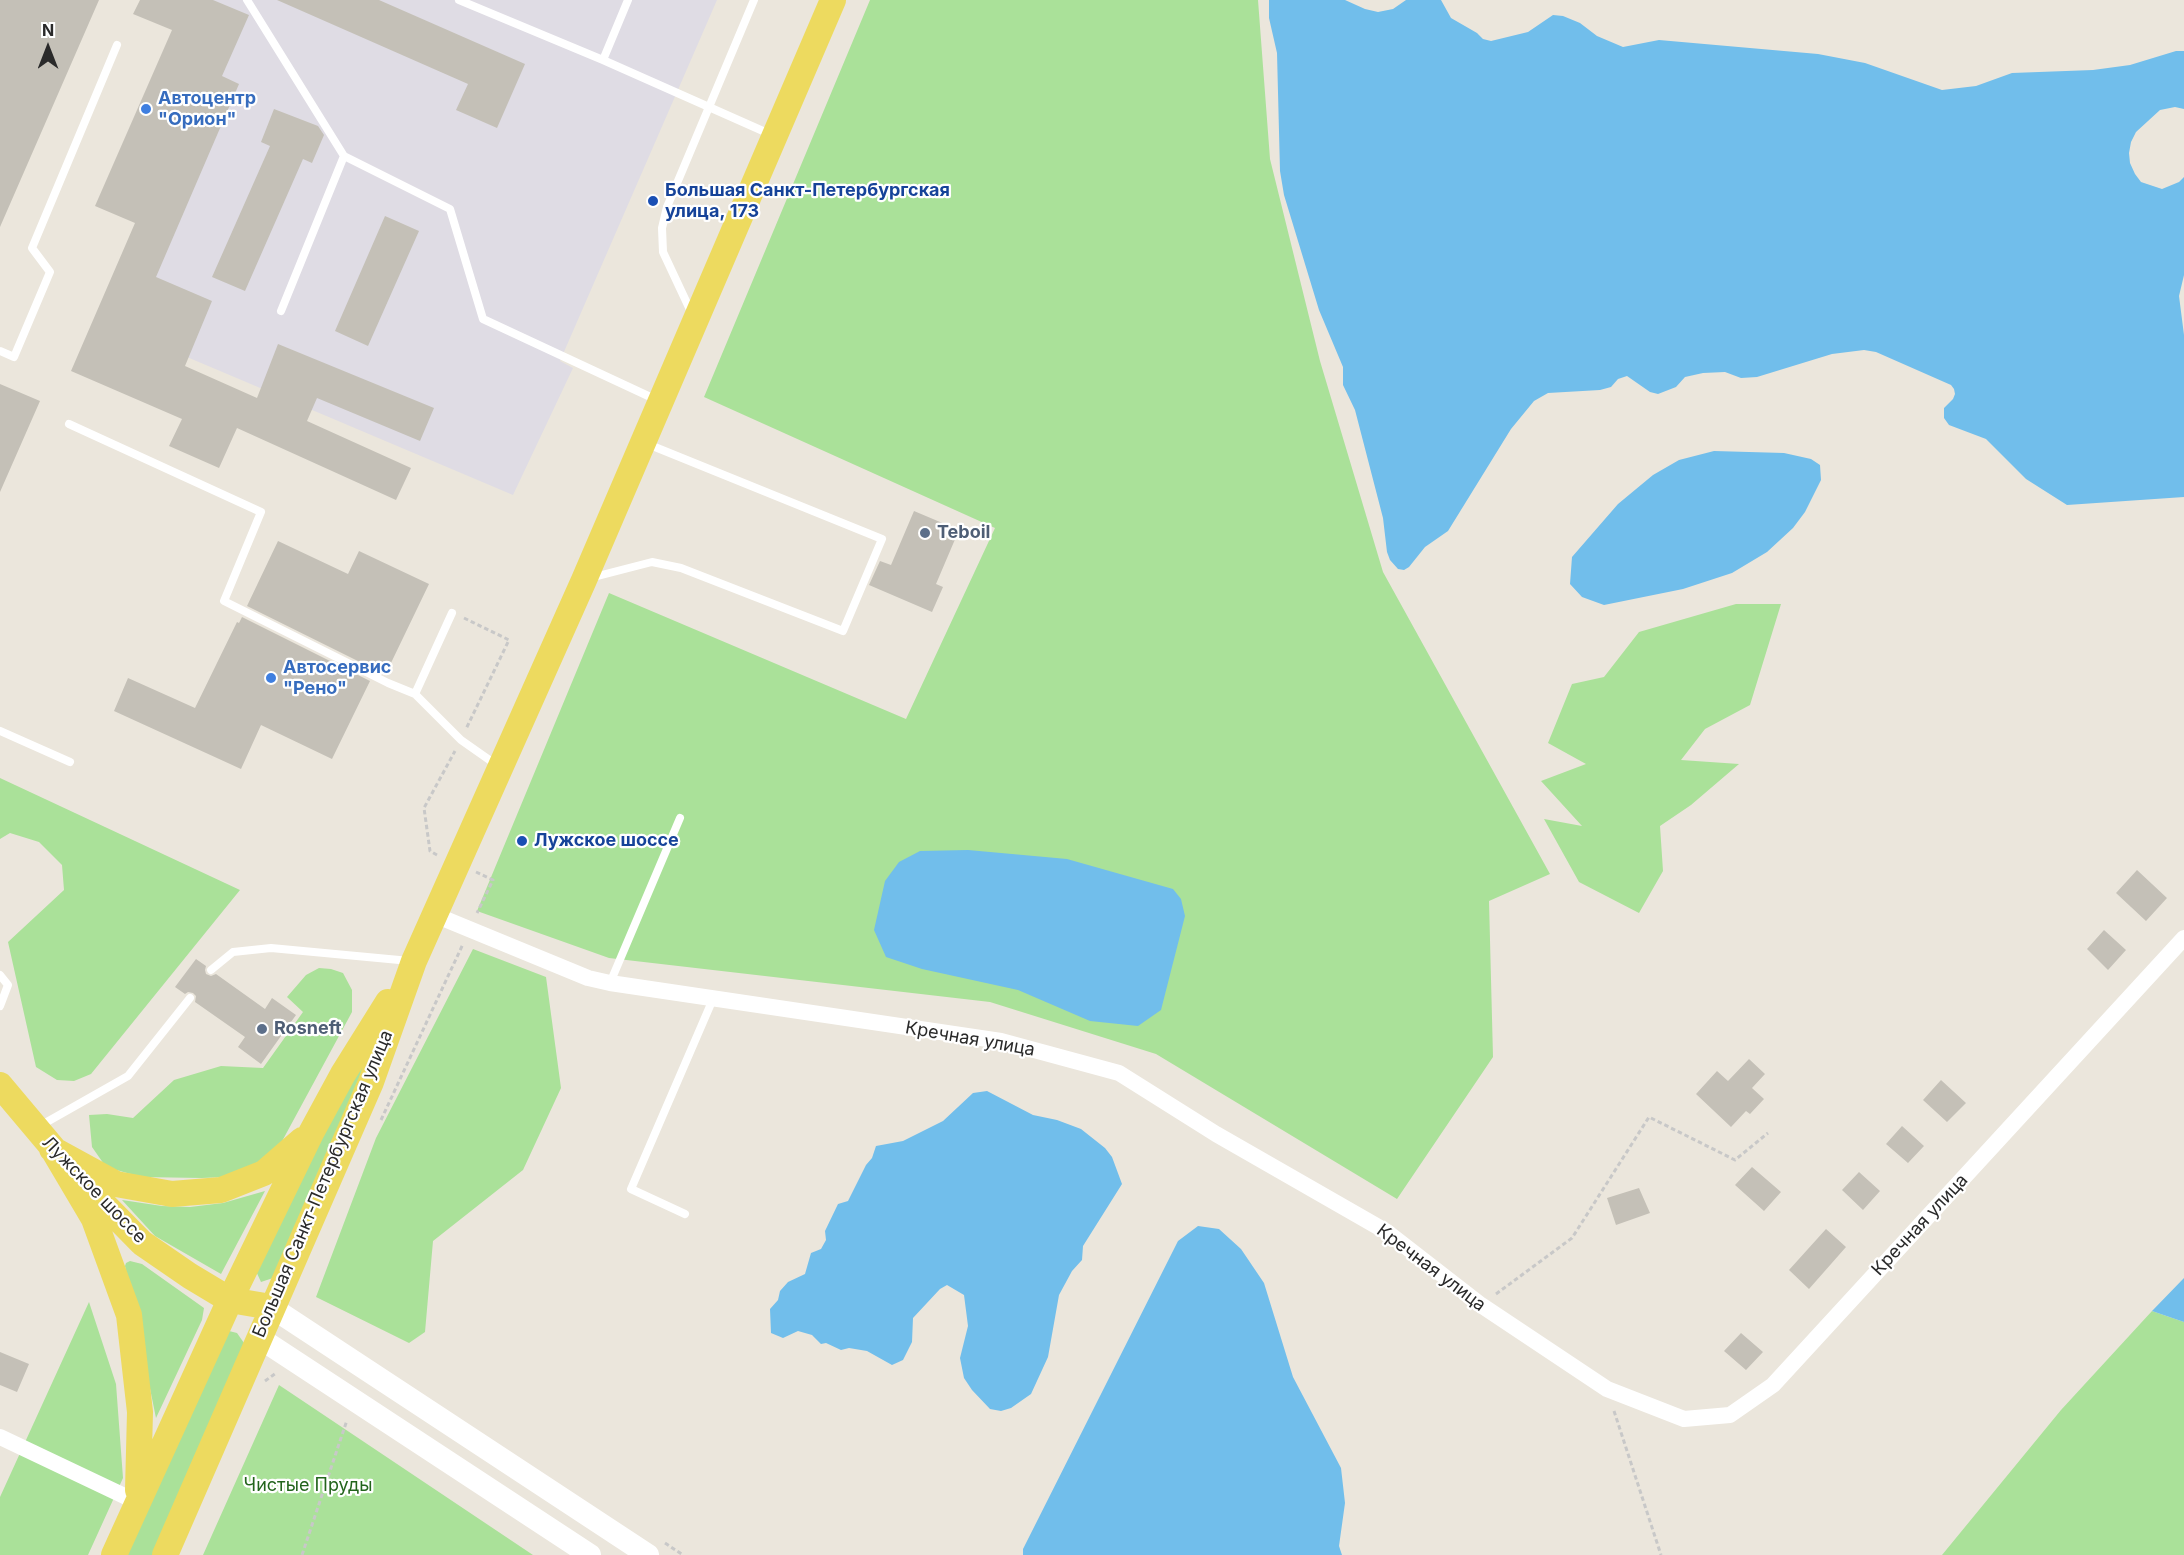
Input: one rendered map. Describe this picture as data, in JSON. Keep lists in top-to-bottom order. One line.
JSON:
{"streets":{"main road":["Большая Санкт-Петербургская улица","Лужское шоссе"],"street":["Кречная улица"]},"crossings":[["Большая Санкт-Петербургская улица","Лужское шоссе"]],"parks":["Чистые Пруды"],"places":["Автоцентр \"Орион\"","Большая Санкт-Петербургская улица, 173","Teboil","Автосервис \"Рено\"","Лужское шоссе","Rosneft"],"north":"top"}
